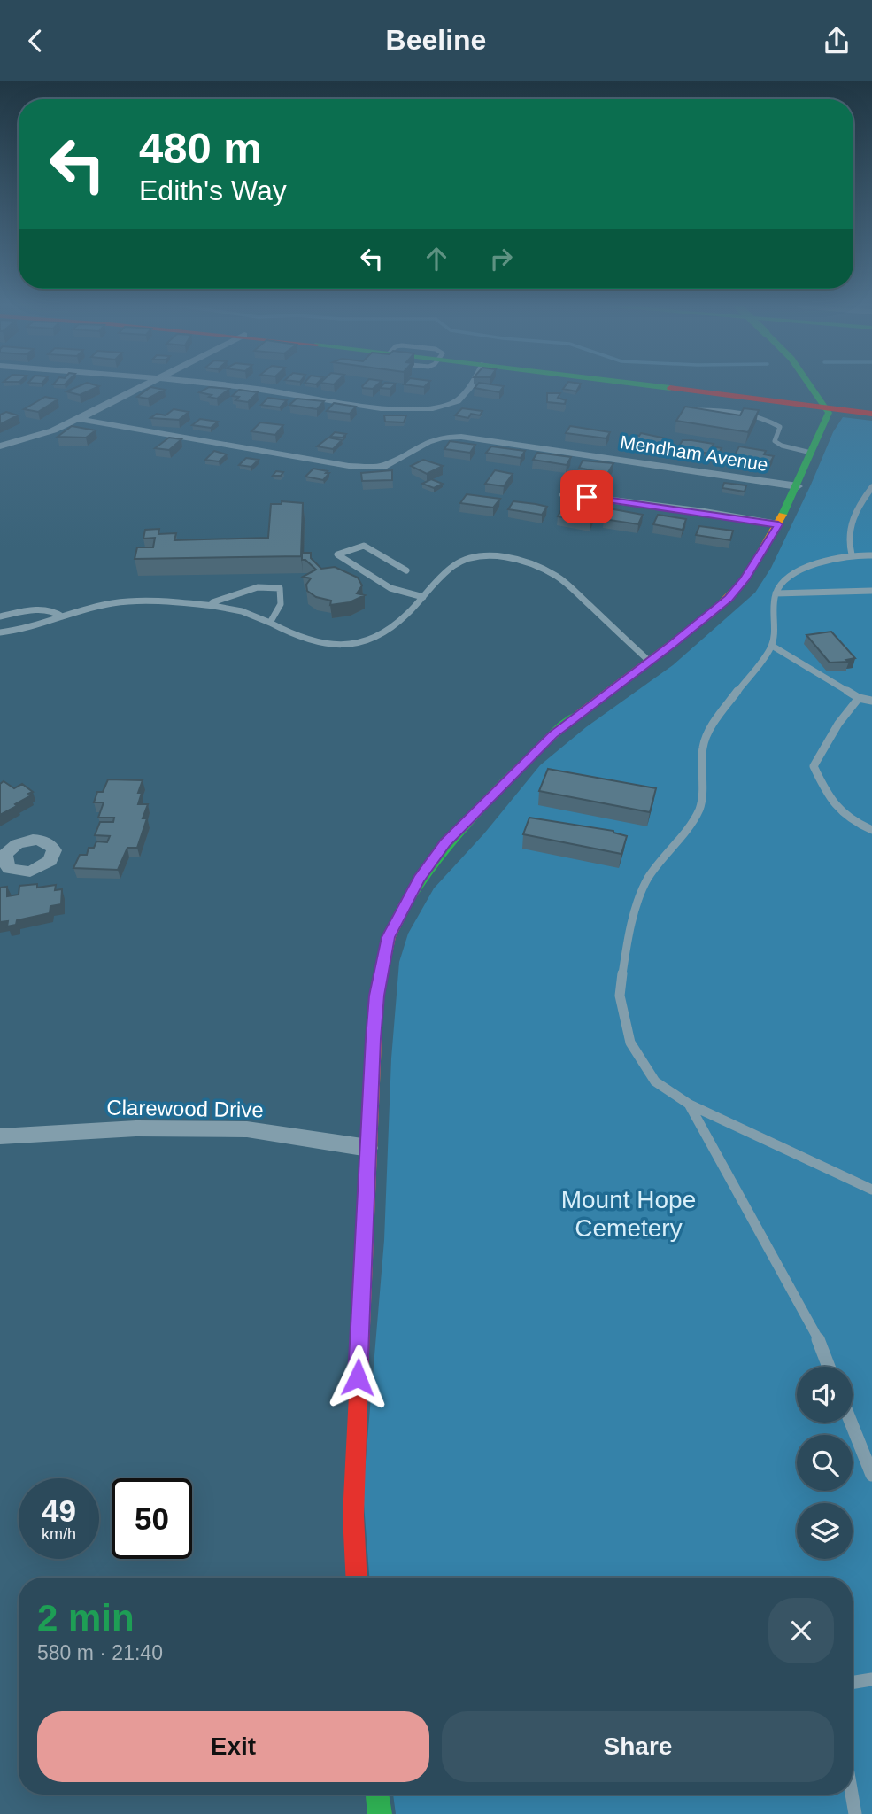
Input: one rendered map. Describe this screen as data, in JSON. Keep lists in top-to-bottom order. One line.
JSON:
{"streets":{"street":["Mendham Avenue","Clarewood Drive"]},"parks":["Mount Hope Cemetery"],"page":{"header":"Beeline","turn":["480 m","Edith's Way"],"speed":"49 km/h","limit":"50","heading":["2 min","580 m · 21:40"],"buttons":["Exit","Share"]}}
